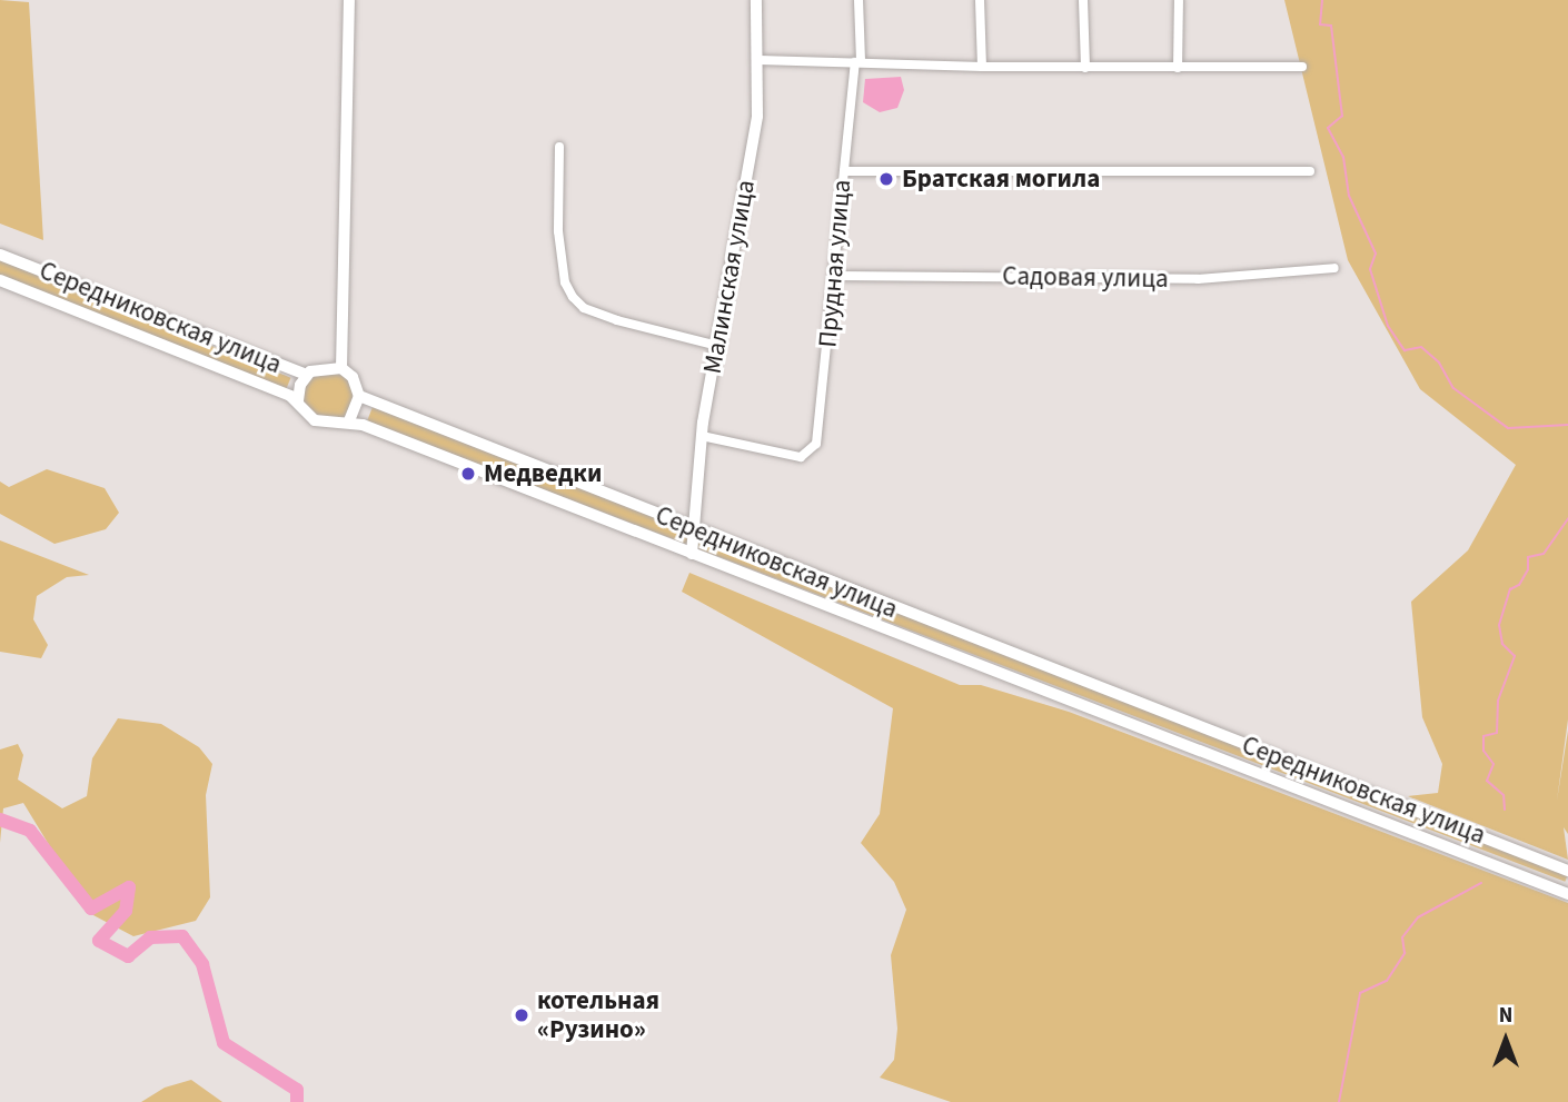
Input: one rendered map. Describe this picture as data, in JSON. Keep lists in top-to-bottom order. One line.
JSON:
{"streets":{"street":["Прудная улица","Малинская улица","Садовая улица","Середниковская улица"]},"crossings":[["Прудная улица","Малинская улица"],["Прудная улица","Садовая улица"],["Малинская улица","Середниковская улица"]],"places":["Братская могила","Медведки","котельная «Рузино»"],"north":"top"}
